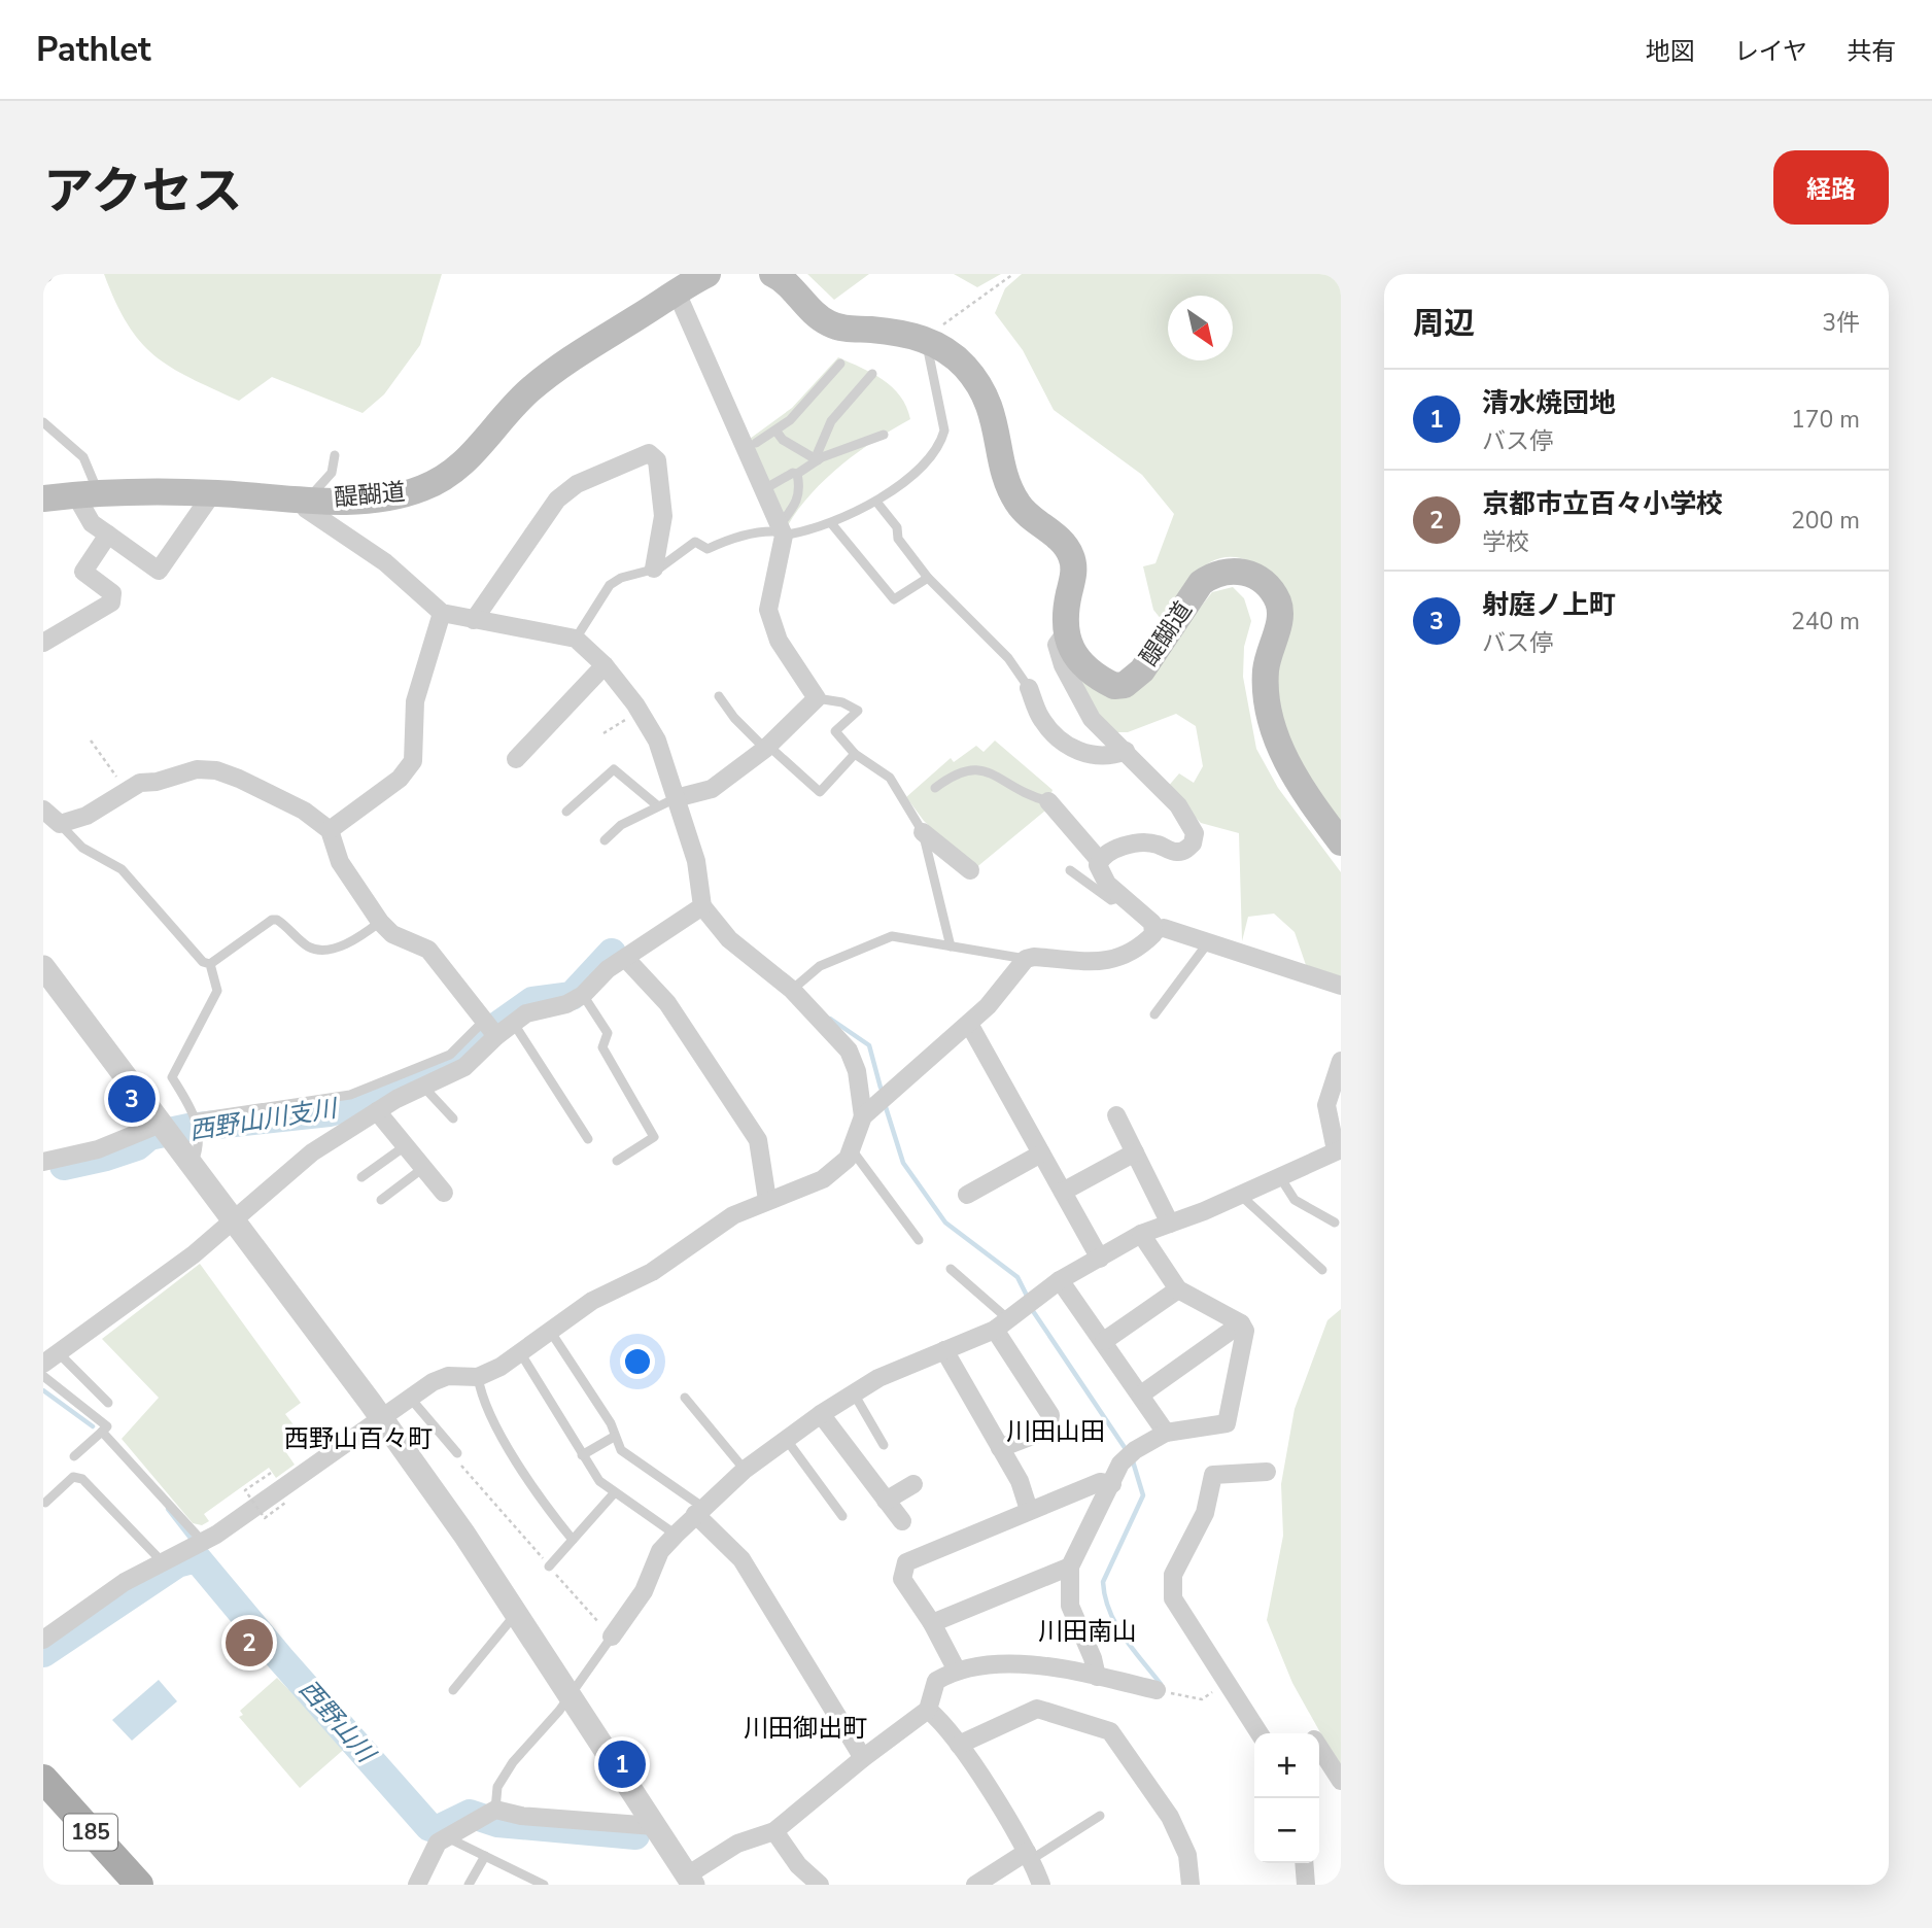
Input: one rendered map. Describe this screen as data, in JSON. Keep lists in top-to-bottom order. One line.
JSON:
{"streets":{"main road":["醍醐道","185"]},"districts":["川田山田","西野山百々町","川田南山","川田御出町"],"water":["西野山川支川","西野山川"],"north":"bottom right","page":{"header":"Pathlet","nav":["地図","レイヤ","共有"],"title":"アクセス","buttons":"経路","heading":["周辺","3件"],"list":[{"mark":"1","name":"清水焼団地","note":"バス停","value":"170 m"},{"mark":"2","name":"京都市立百々小学校","note":"学校","value":"200 m"},{"mark":"3","name":"射庭ノ上町","note":"バス停","value":"240 m"}],"pins":["3","2","1"],"map_buttons":["+","−"]}}
